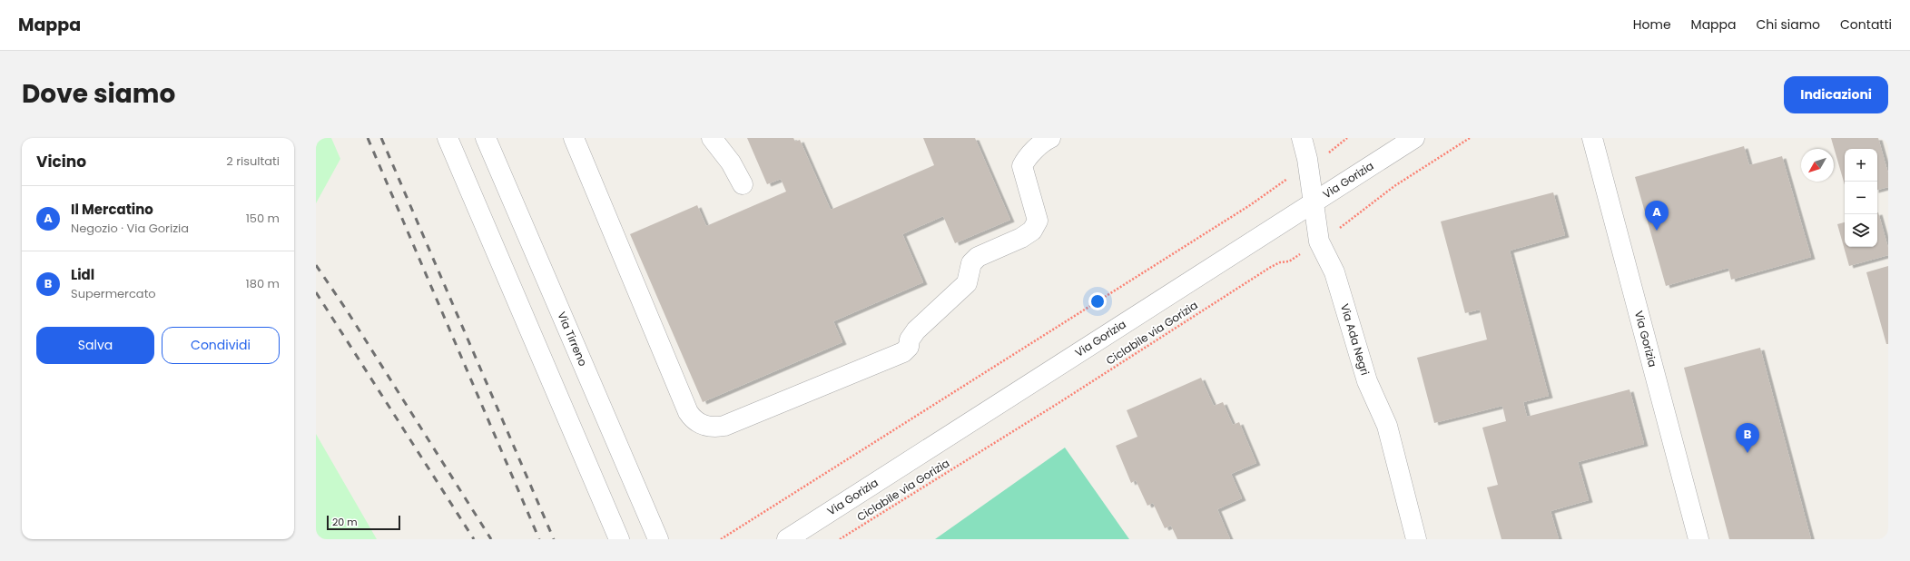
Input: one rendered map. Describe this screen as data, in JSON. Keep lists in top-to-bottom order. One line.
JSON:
{"streets":{"street":["Via Gorizia","Via Tirreno","Via Ada Negri"],"path":["Ciclabile via Gorizia"]},"crossings":[["Via Gorizia","Via Ada Negri"],["Ciclabile via Gorizia","Via Ada Negri"]],"scale_bar":"20 m","north":"bottom left","page":{"header":"Mappa","nav":["Home","Mappa","Chi siamo","Contatti"],"title":"Dove siamo","buttons":["Indicazioni",["Salva","Condividi"]],"heading":["Vicino","2 risultati"],"map_buttons":["+","−"],"list":[{"mark":"A","name":"Il Mercatino","note":"Negozio · Via Gorizia","value":"150 m"},{"mark":"B","name":"Lidl","note":"Supermercato","value":"180 m"}],"pins":["A","B"],"scale":"20 m"}}
